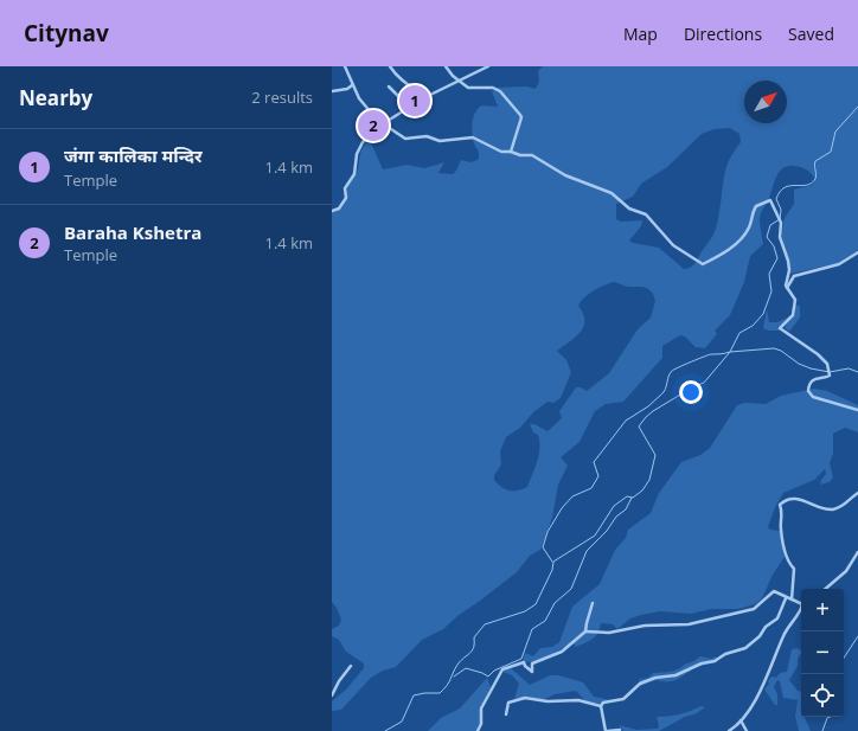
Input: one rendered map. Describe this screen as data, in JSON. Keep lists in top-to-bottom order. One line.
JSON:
{"north":"top right","page":{"header":"Citynav","nav":["Map","Directions","Saved"],"heading":["Nearby","2 results"],"pins":["1","2"],"list":[{"mark":"1","name":"जंगा कालिका मन्दिर","note":"Temple","value":"1.4 km"},{"mark":"2","name":"Baraha Kshetra","note":"Temple","value":"1.4 km"}],"map_buttons":["+","−"]}}
